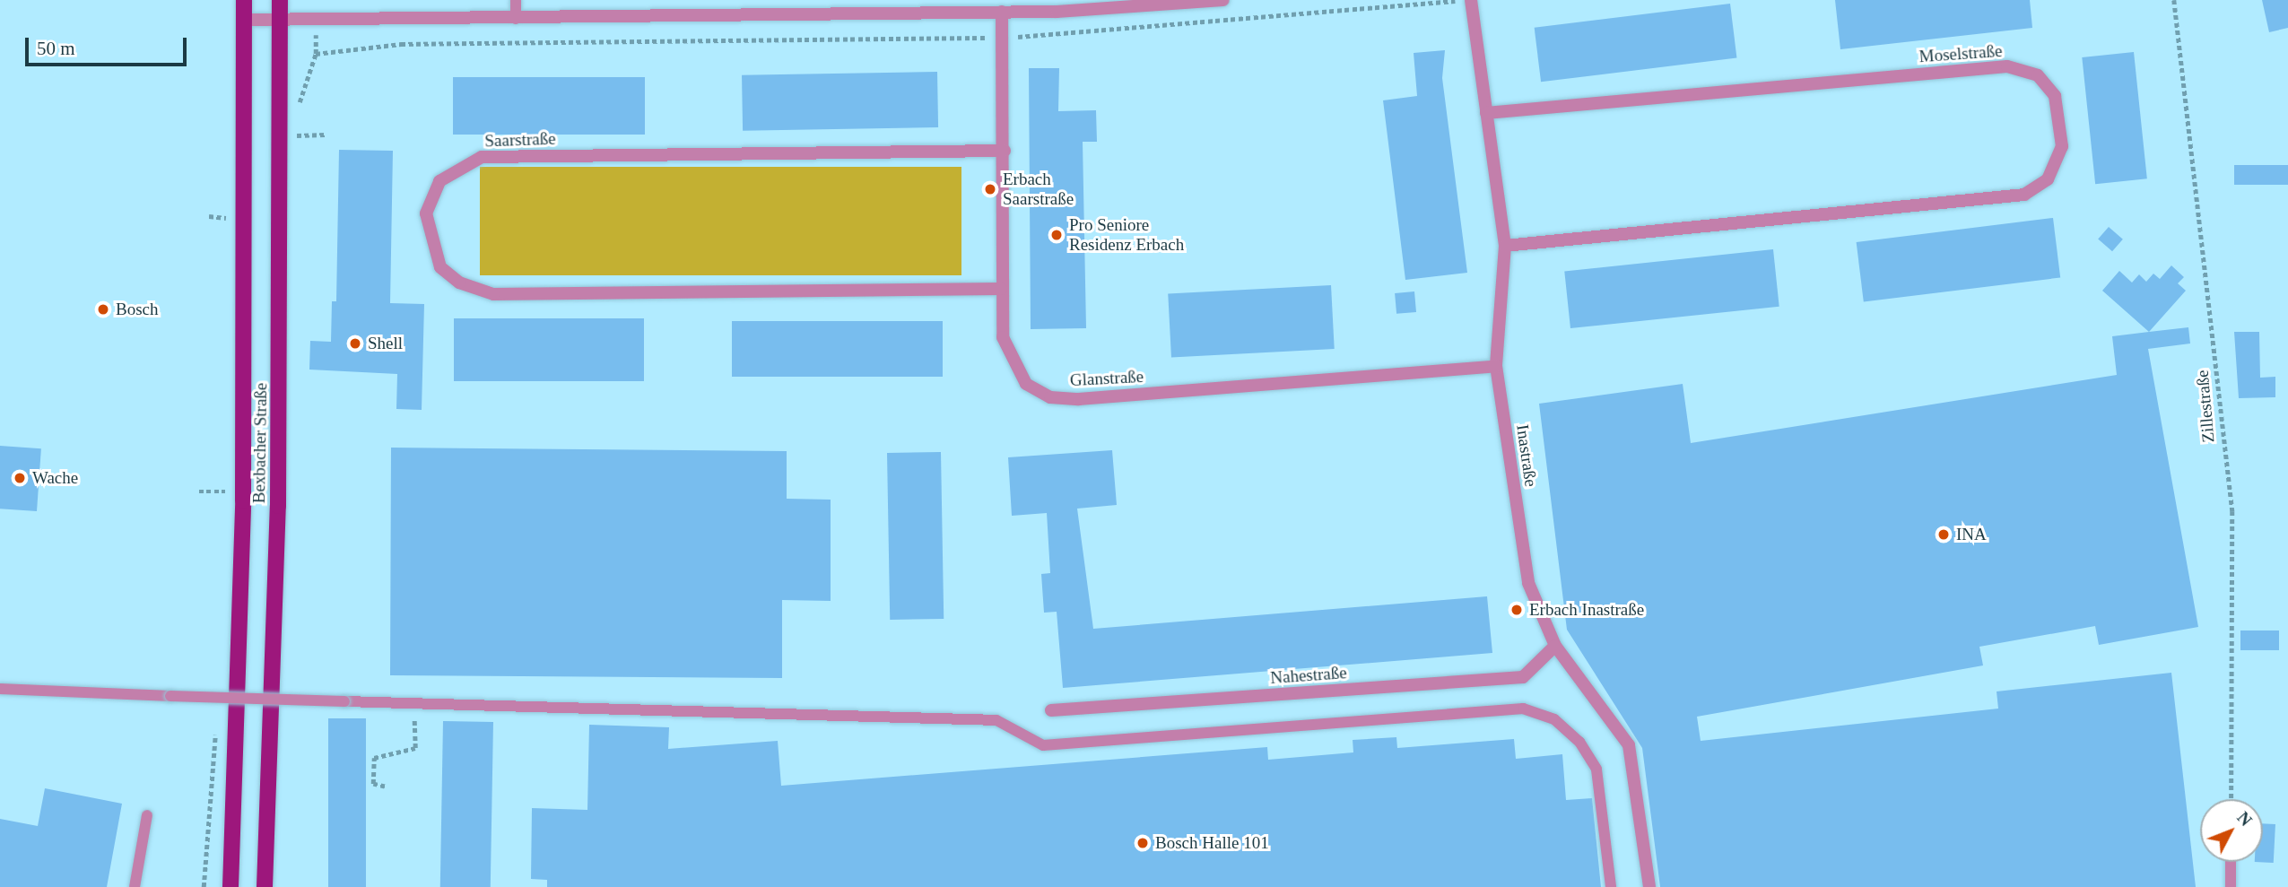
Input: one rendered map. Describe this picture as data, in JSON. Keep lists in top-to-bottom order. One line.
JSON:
{"streets":{"main road":["Bexbacher Straße"],"street":["Moselstraße","Saarstraße","Glanstraße","Inastraße","Nahestraße"],"path":["Zillestraße"]},"crossings":[["Moselstraße","Inastraße"],["Saarstraße","Glanstraße"],["Glanstraße","Inastraße"],["Inastraße","Nahestraße"]],"places":["Erbach Saarstraße","Pro Seniore Residenz Erbach","Bosch","Shell","Wache","INA","Erbach Inastraße","Bosch Halle 101"],"scale_bar":"50 m","north":"top right"}
